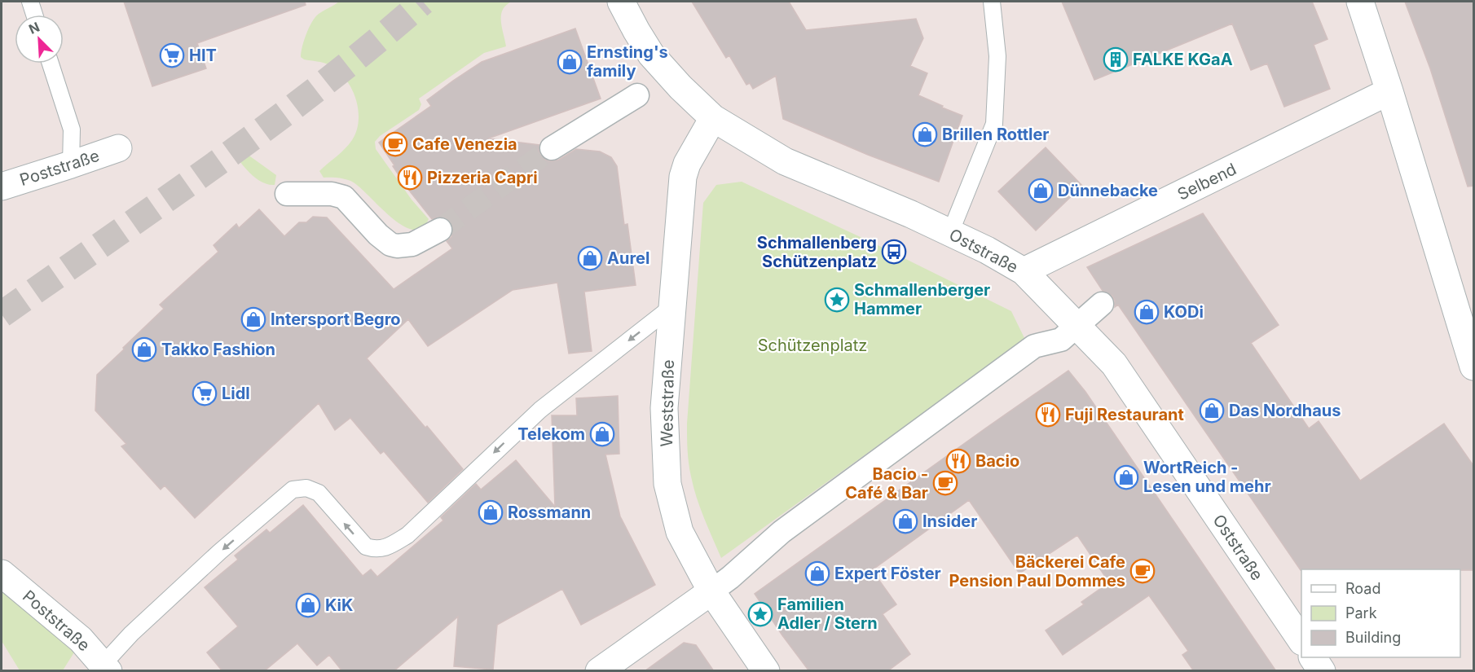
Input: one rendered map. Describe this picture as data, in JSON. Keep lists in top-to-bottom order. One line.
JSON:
{"streets":{"street":["Poststraße","Selbend","Oststraße","Weststraße"]},"crossings":[["Selbend","Oststraße"],["Oststraße","Weststraße"]],"parks":["Schützenplatz"],"places":{"supermarket":["HIT","Lidl"],"building":["FALKE KGaA"],"shop":["Ernsting's family","Brillen Rottler","Dünnebacke","Aurel","KODi","Intersport Begro","Takko Fashion","Das Nordhaus","Telekom","WortReich - Lesen und mehr","Rossmann","Insider","Expert Föster","KiK"],"cafe":["Cafe Venezia","Bacio - Café & Bar","Bäckerei Cafe Pension Paul Dommes"],"restaurant":["Pizzeria Capri","Fuji Restaurant","Bacio"],"bus stop":["Schmallenberg Schützenplatz"],"place":["Schmallenberger Hammer","Familien Adler / Stern"]},"legend":["Road","Park","Building"],"north":"top left"}
